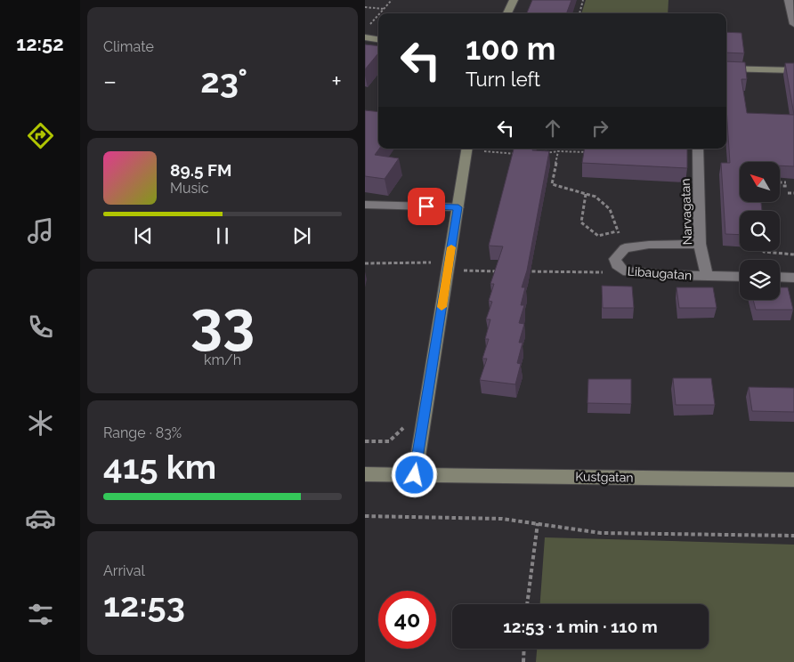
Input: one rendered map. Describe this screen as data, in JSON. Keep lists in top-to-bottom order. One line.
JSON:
{"streets":{"street":["Narvagatan","Libaugatan","Kustgatan"]},"crossings":[["Narvagatan","Libaugatan"]],"north":"top left","page":{"tabs":"12:52","tile":["Climate",["33","km/h"],["Range · 83%","415 km"],["Arrival","12:53"]],"turn":["100 m","Turn left"],"heat":["−","23°","+"],"song":["89.5 FM","Music"],"limit":"40","trip":"12:53 · 1 min · 110 m"}}
